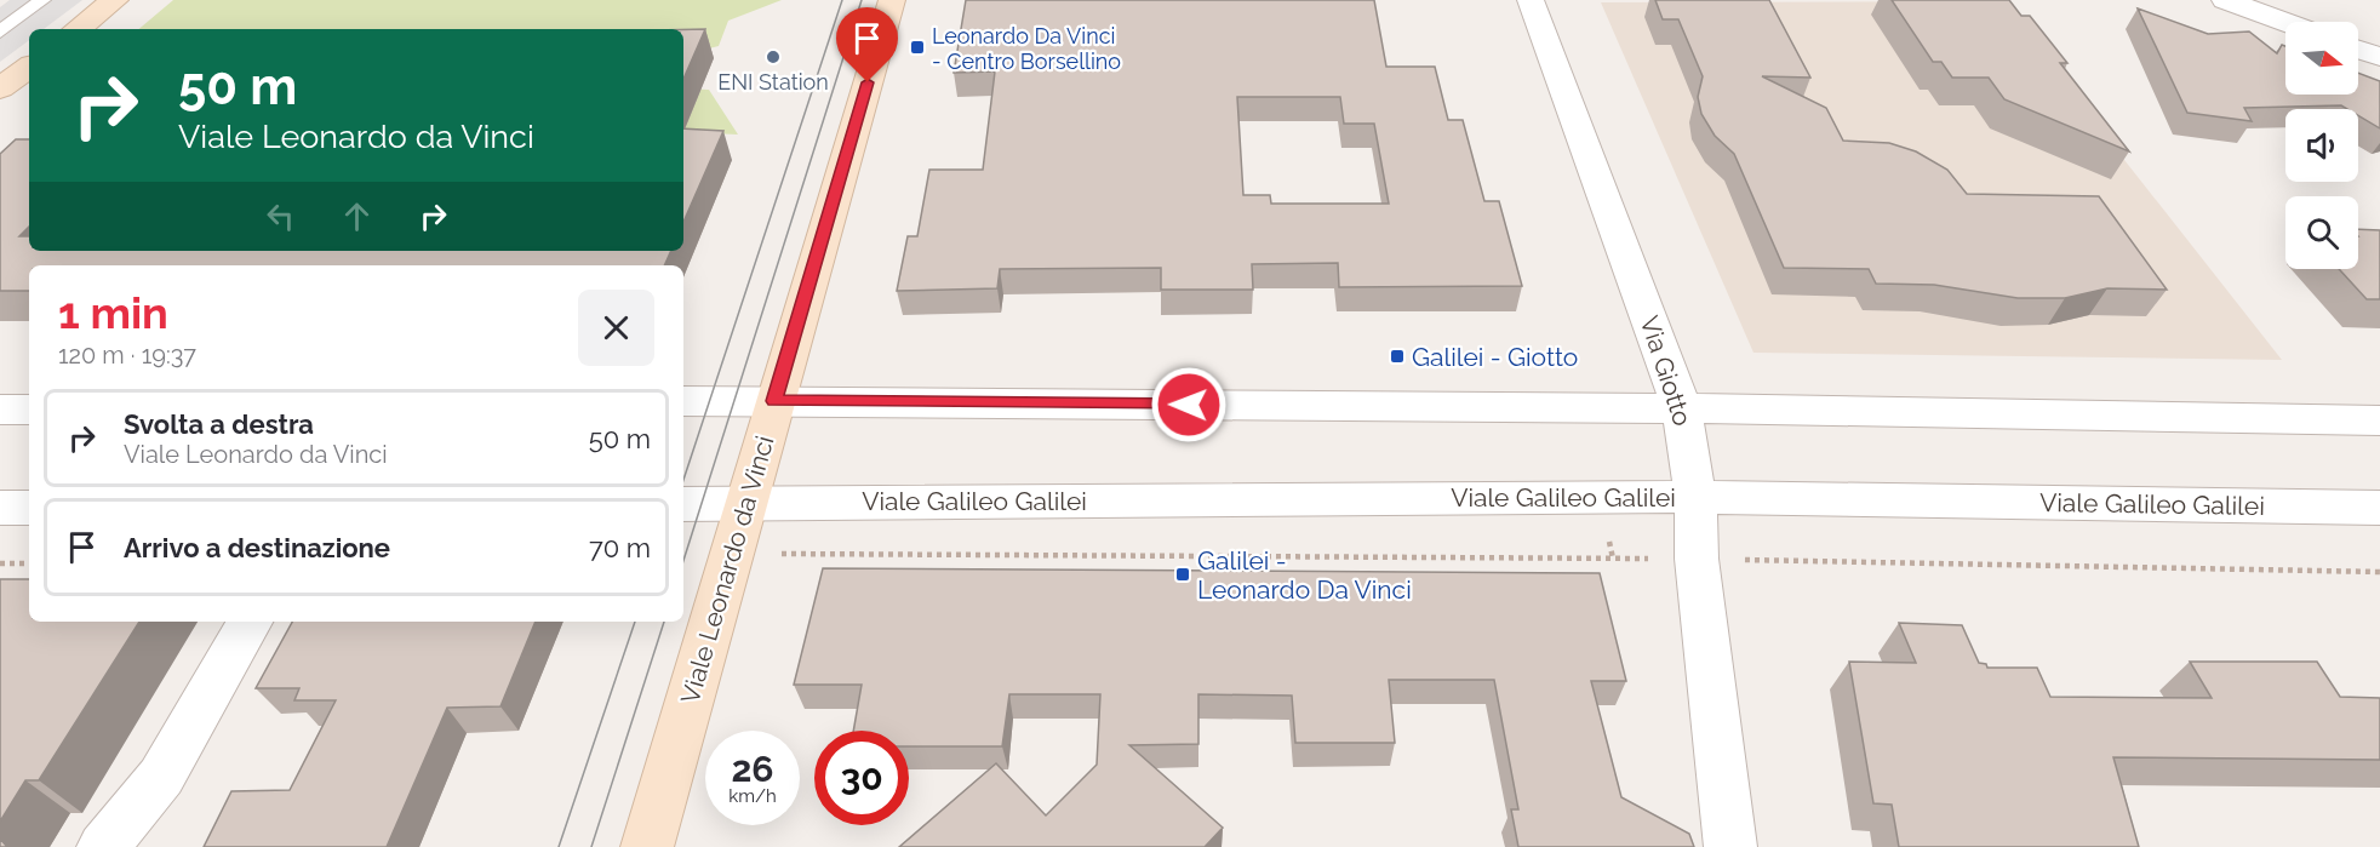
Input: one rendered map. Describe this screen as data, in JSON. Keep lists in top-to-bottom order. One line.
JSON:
{"streets":{"street":["Via Giotto","Viale Galileo Galilei","Viale Leonardo da Vinci"]},"crossings":[["Via Giotto","Viale Galileo Galilei"],["Viale Galileo Galilei","Viale Leonardo da Vinci"]],"places":{"transit":["Leonardo Da Vinci - Centro Borsellino","Galilei - Giotto","Galilei - Leonardo Da Vinci"],"other":["ENI Station"]},"north":"right","page":{"turn":["50 m","Viale Leonardo da Vinci"],"heading":["1 min","120 m · 19:37"],"list":[{"name":"Svolta a destra","note":"Viale Leonardo da Vinci","value":"50 m"},{"name":"Arrivo a destinazione","value":"70 m"}],"speed":"26 km/h","limit":"30"}}
